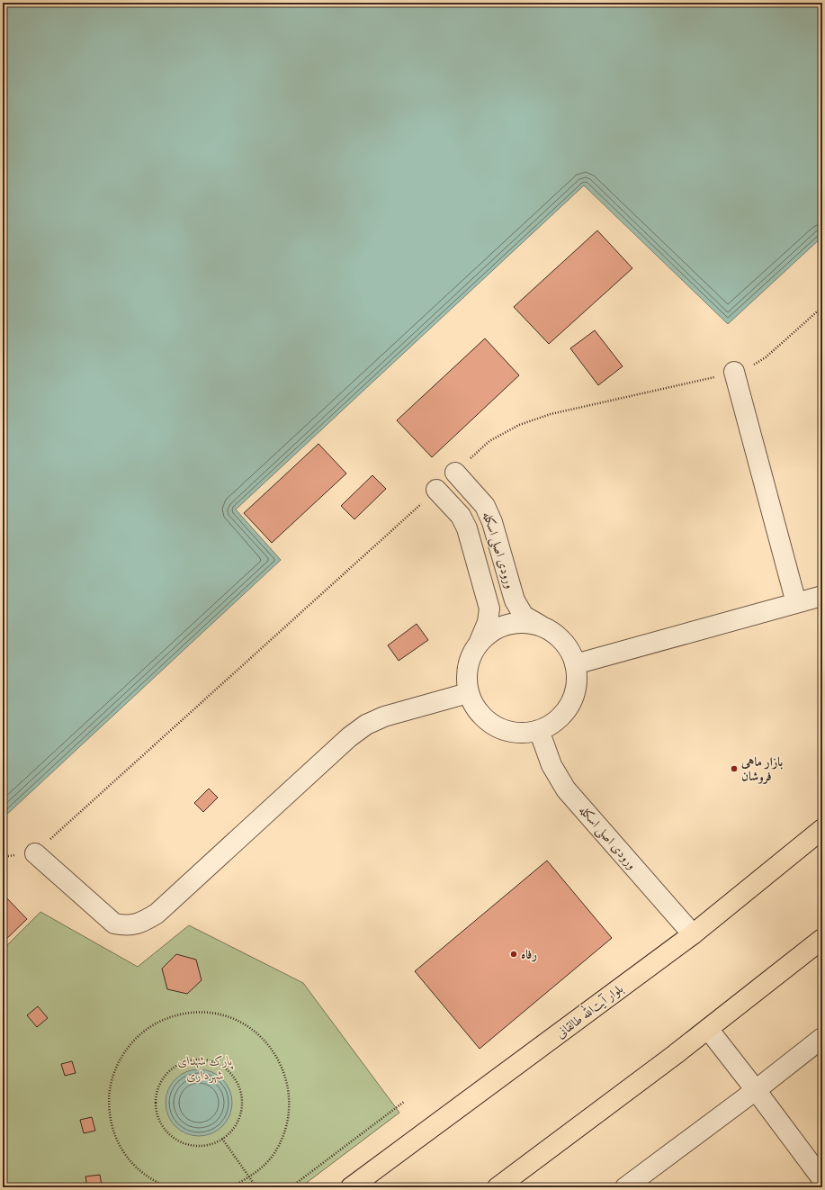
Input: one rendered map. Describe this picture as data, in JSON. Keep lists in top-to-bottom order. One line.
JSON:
{"streets":{"main road":["بلوار آیت‌الله طالقانی"],"street":["ورودی اصلی اسکله"]},"crossings":[["ورودی اصلی اسکله","بلوار آیت‌الله طالقانی"]],"parks":["پارک شهدای شهرداری"],"places":["بازار ماهی فروشان","رفاه"]}
